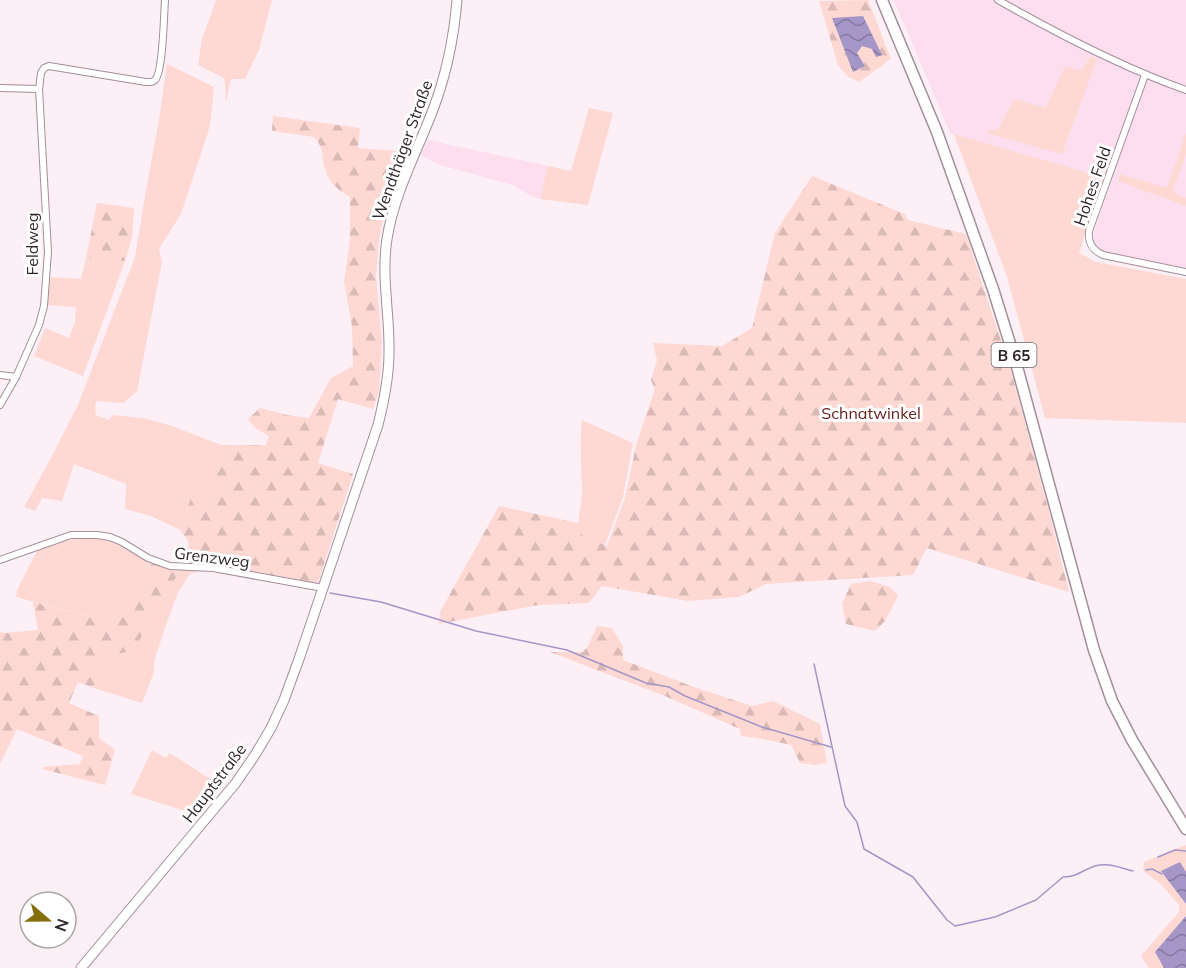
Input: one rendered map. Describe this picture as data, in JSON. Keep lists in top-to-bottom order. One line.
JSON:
{"streets":{"main road":["B 65"],"street":["Wendthäger Straße","Hohes Feld","Feldweg","Grenzweg","Hauptstraße"]},"crossings":[["Wendthäger Straße","Grenzweg"],["Wendthäger Straße","Hauptstraße"],["Grenzweg","Hauptstraße"]],"parks":["Schnatwinkel"],"north":"right"}
